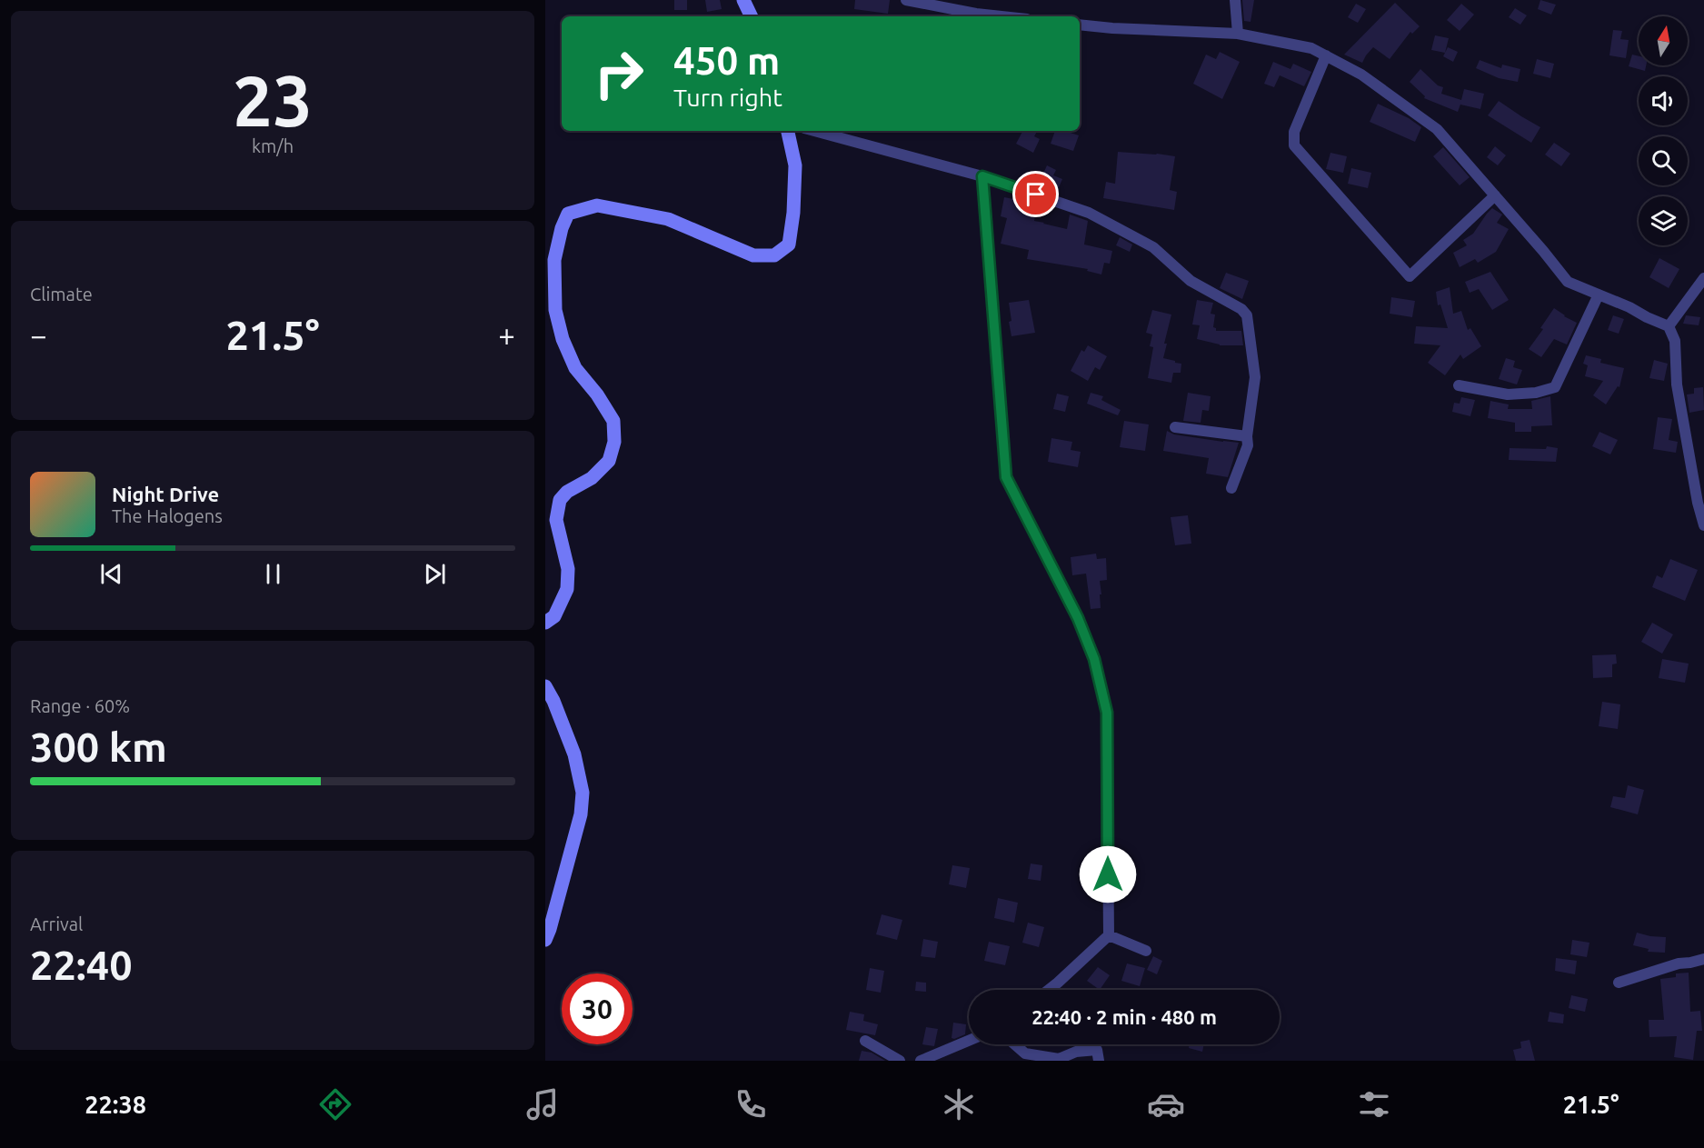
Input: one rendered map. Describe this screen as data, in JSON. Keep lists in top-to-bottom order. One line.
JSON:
{"north":"top","page":{"tile":[["23","km/h"],"Climate",["Range · 60%","300 km"],["Arrival","22:40"]],"turn":["450 m","Turn right"],"heat":["−","21.5°","+"],"song":["Night Drive","The Halogens"],"limit":"30","trip":"22:40 · 2 min · 480 m","tabs":["22:38","21.5°"]}}
